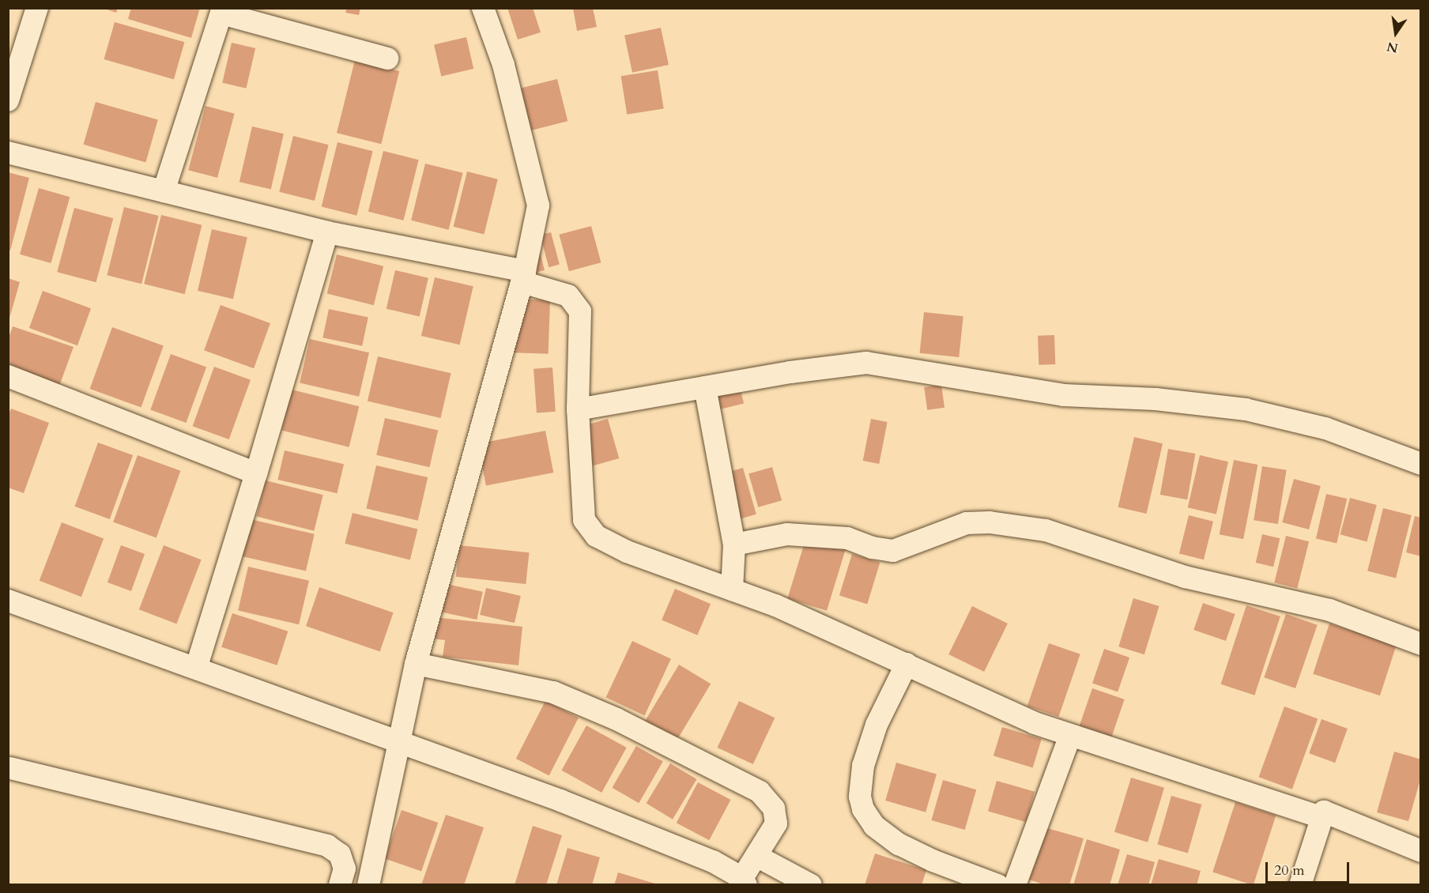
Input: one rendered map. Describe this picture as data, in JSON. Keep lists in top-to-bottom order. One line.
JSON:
{"scale_bar":"20 m","north":"bottom"}
